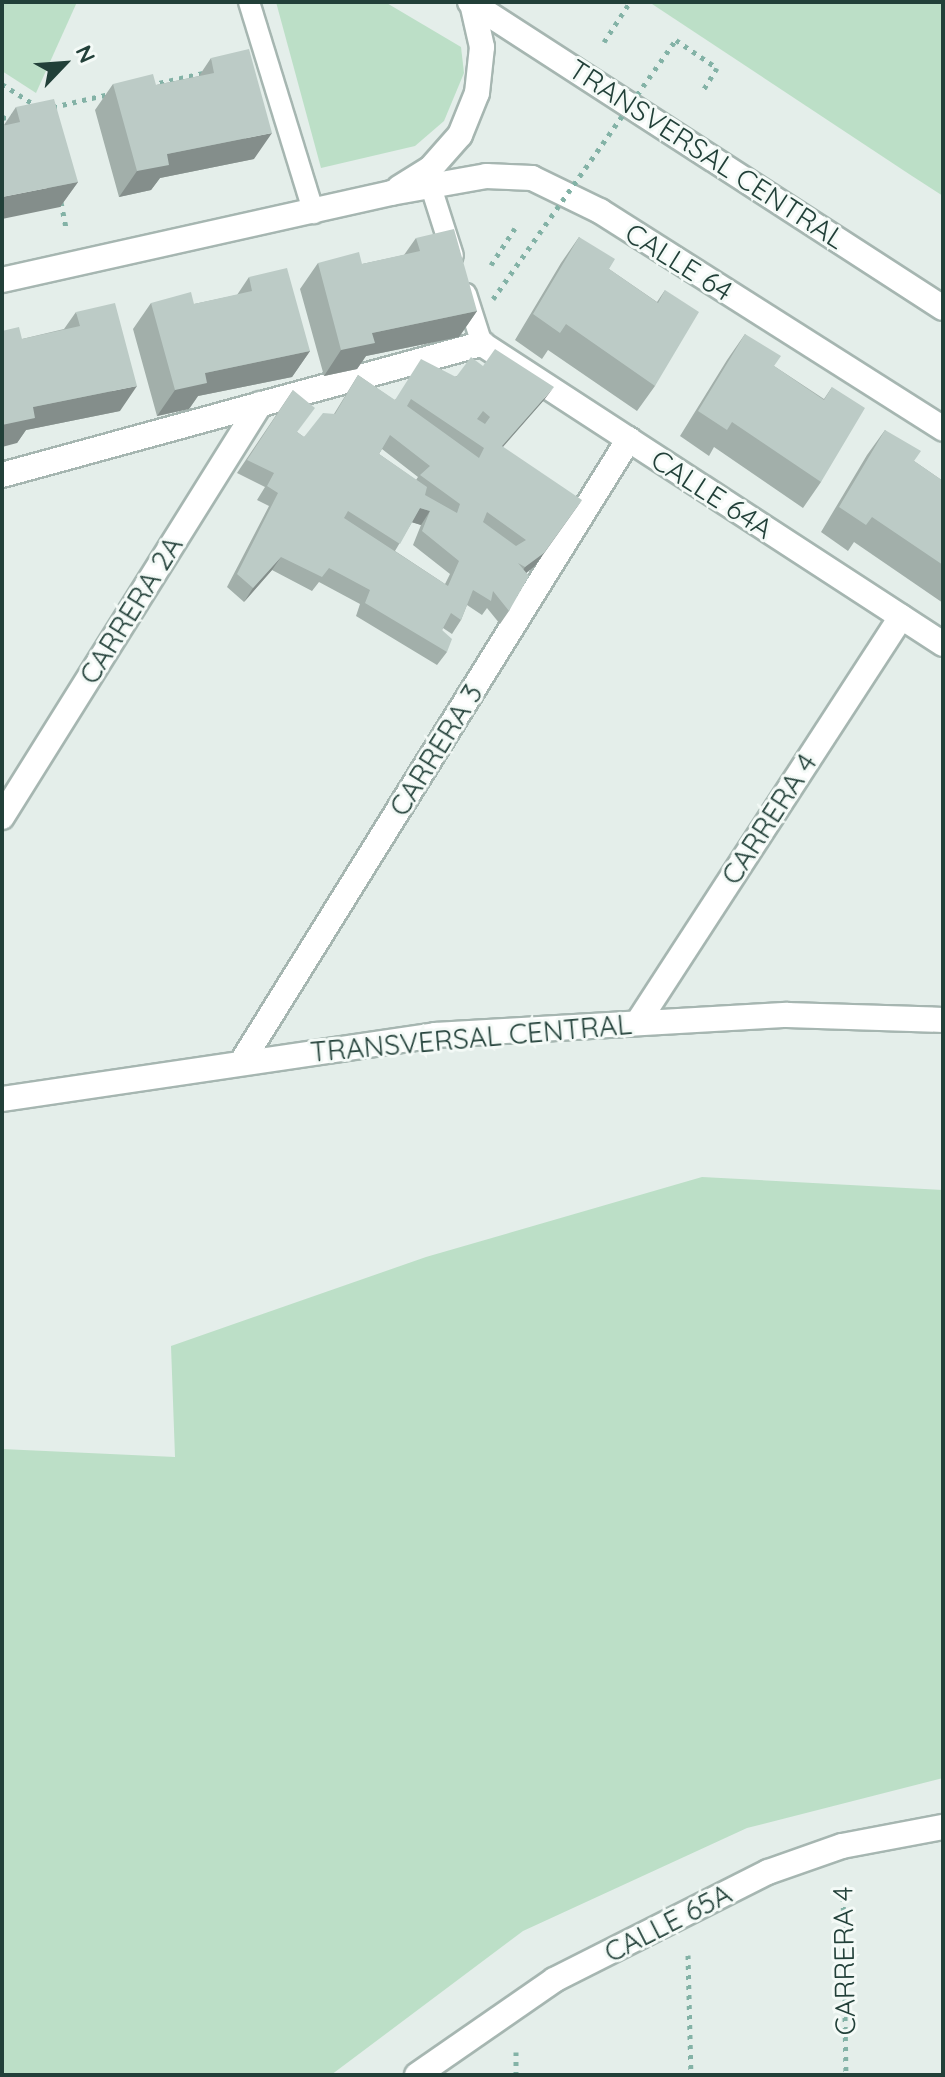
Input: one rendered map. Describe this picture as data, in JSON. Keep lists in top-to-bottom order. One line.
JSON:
{"streets":{"street":["TRANSVERSAL CENTRAL","CALLE 64","CALLE 64A","CARRERA 2A","CARRERA 3","CARRERA 4","CALLE 65A"]},"crossings":[["TRANSVERSAL CENTRAL","CARRERA 3"],["TRANSVERSAL CENTRAL","CARRERA 4"],["CALLE 64A","CARRERA 3"],["CALLE 64A","CARRERA 4"],["CARRERA 4","CALLE 65A"]],"north":"top right"}
